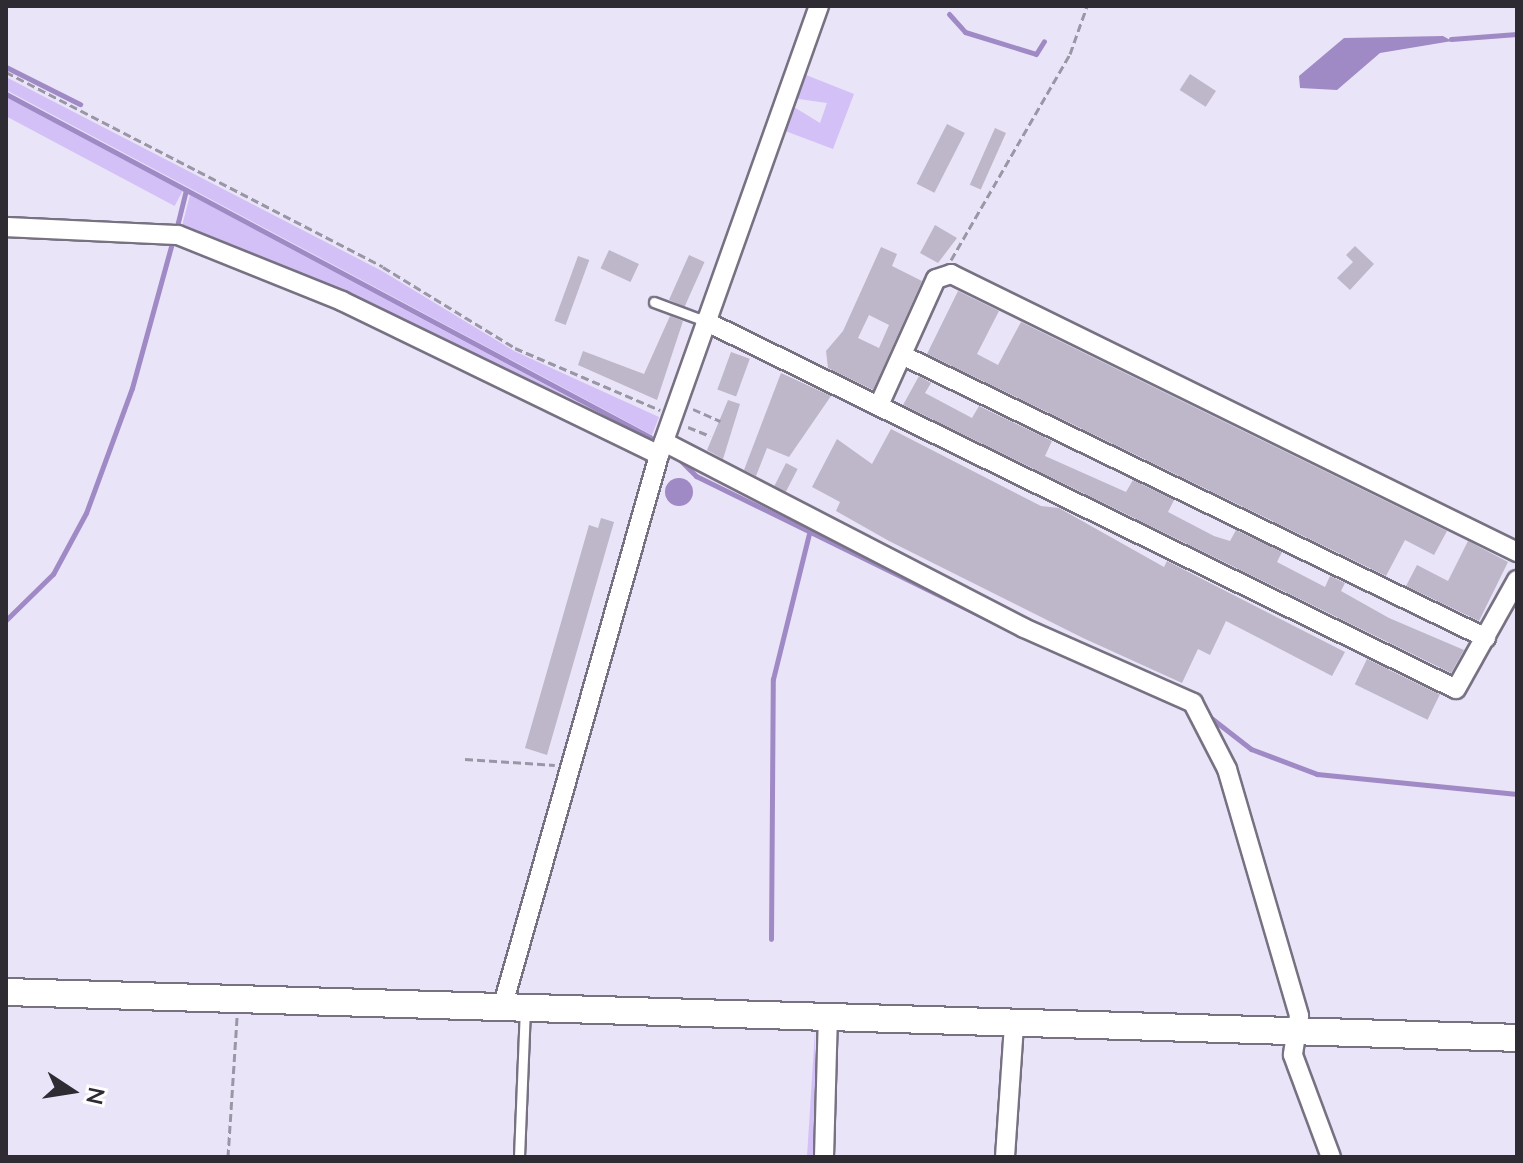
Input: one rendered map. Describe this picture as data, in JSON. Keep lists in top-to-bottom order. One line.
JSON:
{"north":"right"}
